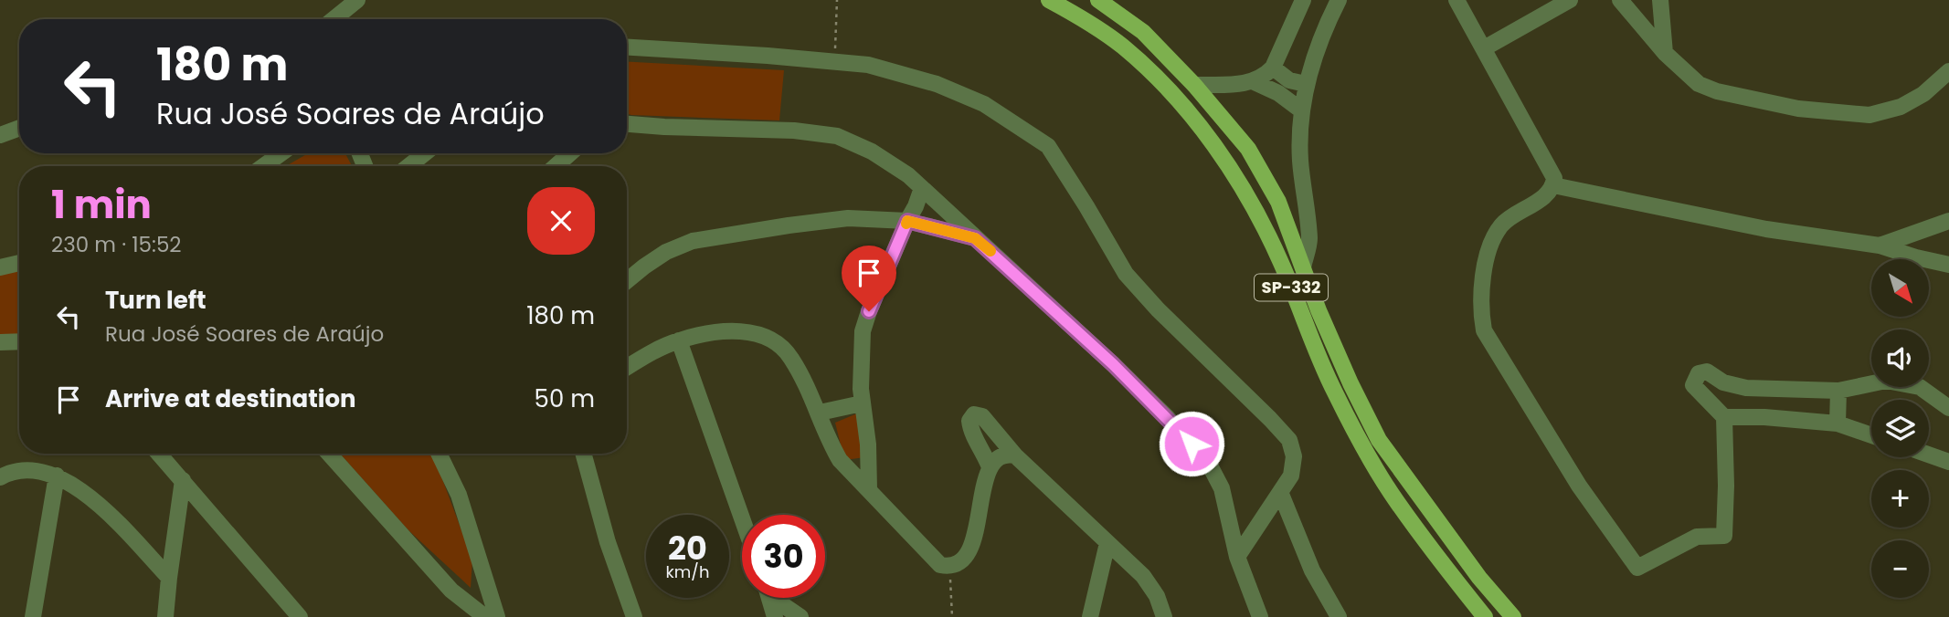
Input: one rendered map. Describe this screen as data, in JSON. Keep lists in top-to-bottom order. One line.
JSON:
{"streets":{"main road":["SP-332"]},"north":"bottom right","page":{"turn":["180 m","Rua José Soares de Araújo"],"heading":["1 min","230 m · 15:52"],"map_buttons":["+","−"],"list":[{"name":"Turn left","note":"Rua José Soares de Araújo","value":"180 m"},{"name":"Arrive at destination","value":"50 m"}],"speed":"20 km/h","limit":"30"}}
